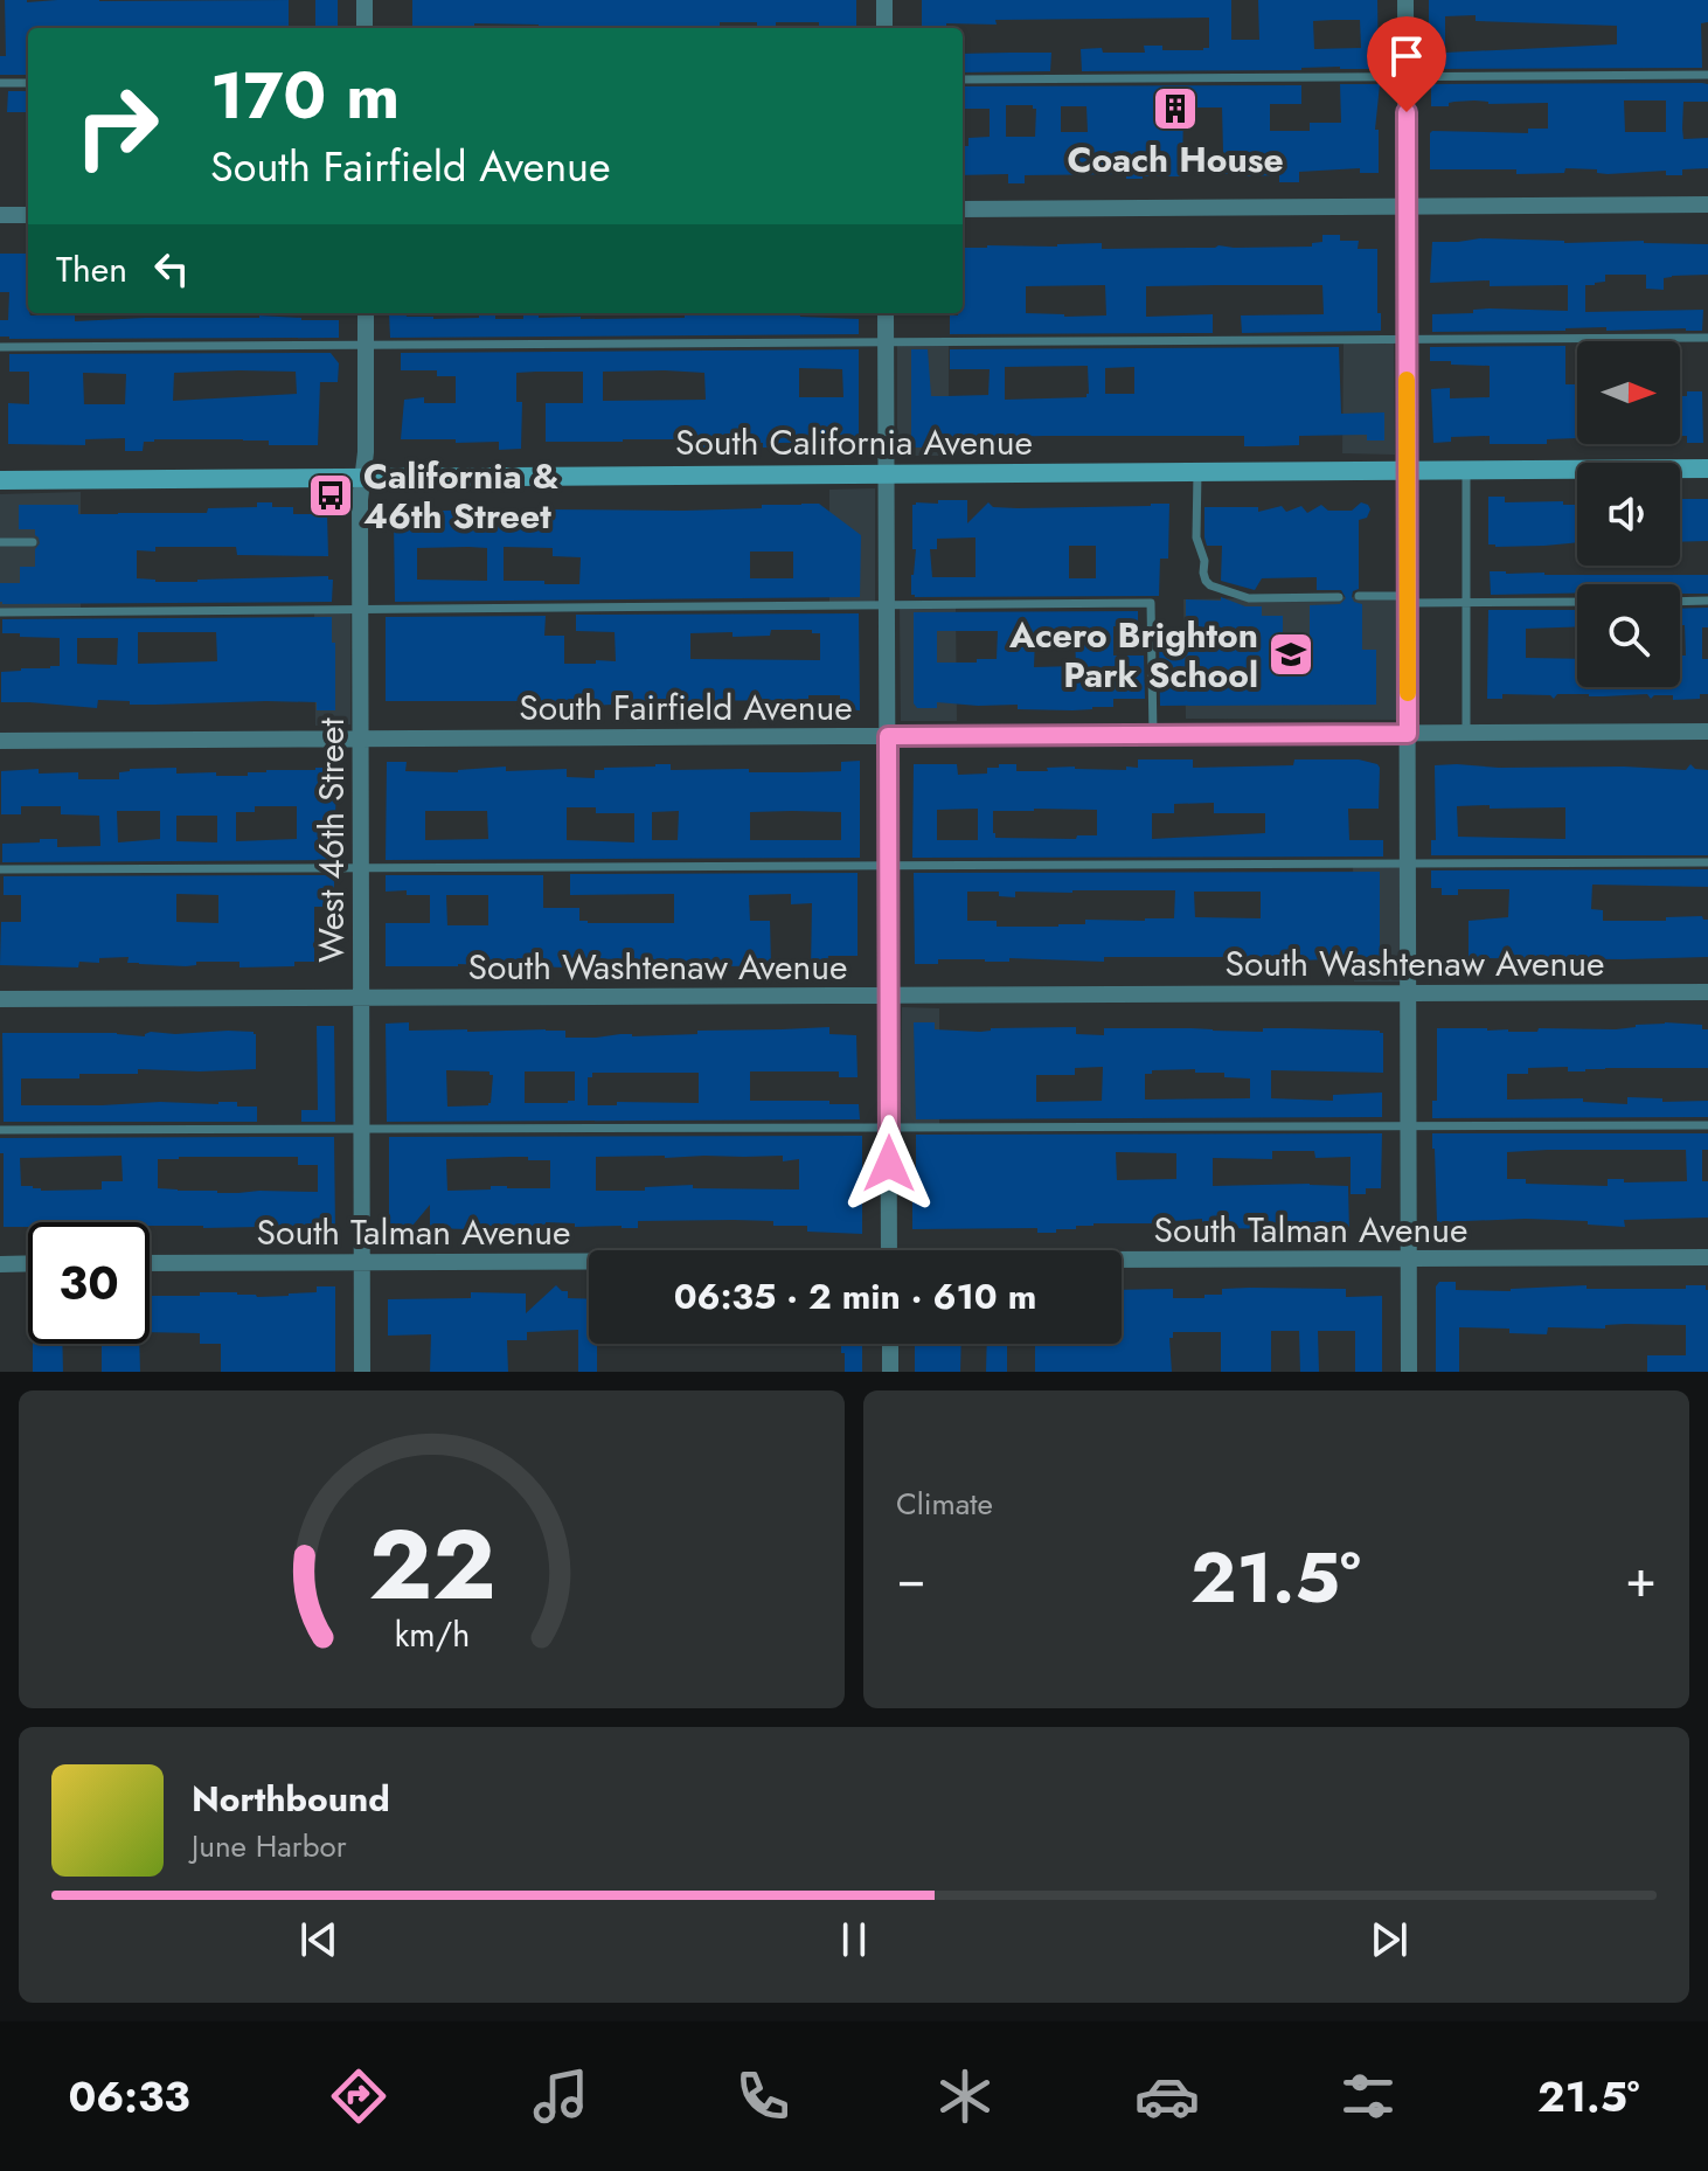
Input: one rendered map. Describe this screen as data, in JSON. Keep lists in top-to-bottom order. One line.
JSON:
{"streets":{"main road":["South California Avenue"],"street":["South Fairfield Avenue","West 46th Street","South Washtenaw Avenue","South Talman Avenue"]},"crossings":[["South California Avenue","West 46th Street"],["South Fairfield Avenue","West 46th Street"],["West 46th Street","South Washtenaw Avenue"],["West 46th Street","South Talman Avenue"]],"places":{"building":["Coach House"],"bus stop":["California & 46th Street"],"school or university":["Acero Brighton Park School"]},"north":"right","page":{"turn":["170 m","South Fairfield Avenue"],"then":"Then","limit":"30","trip":"06:35 · 2 min · 610 m","tile":"Climate","heat":["−","21.5°","+"],"song":["Northbound","June Harbor"],"tabs":["06:33","21.5°"],"gauge":["22","km/h"]}}
